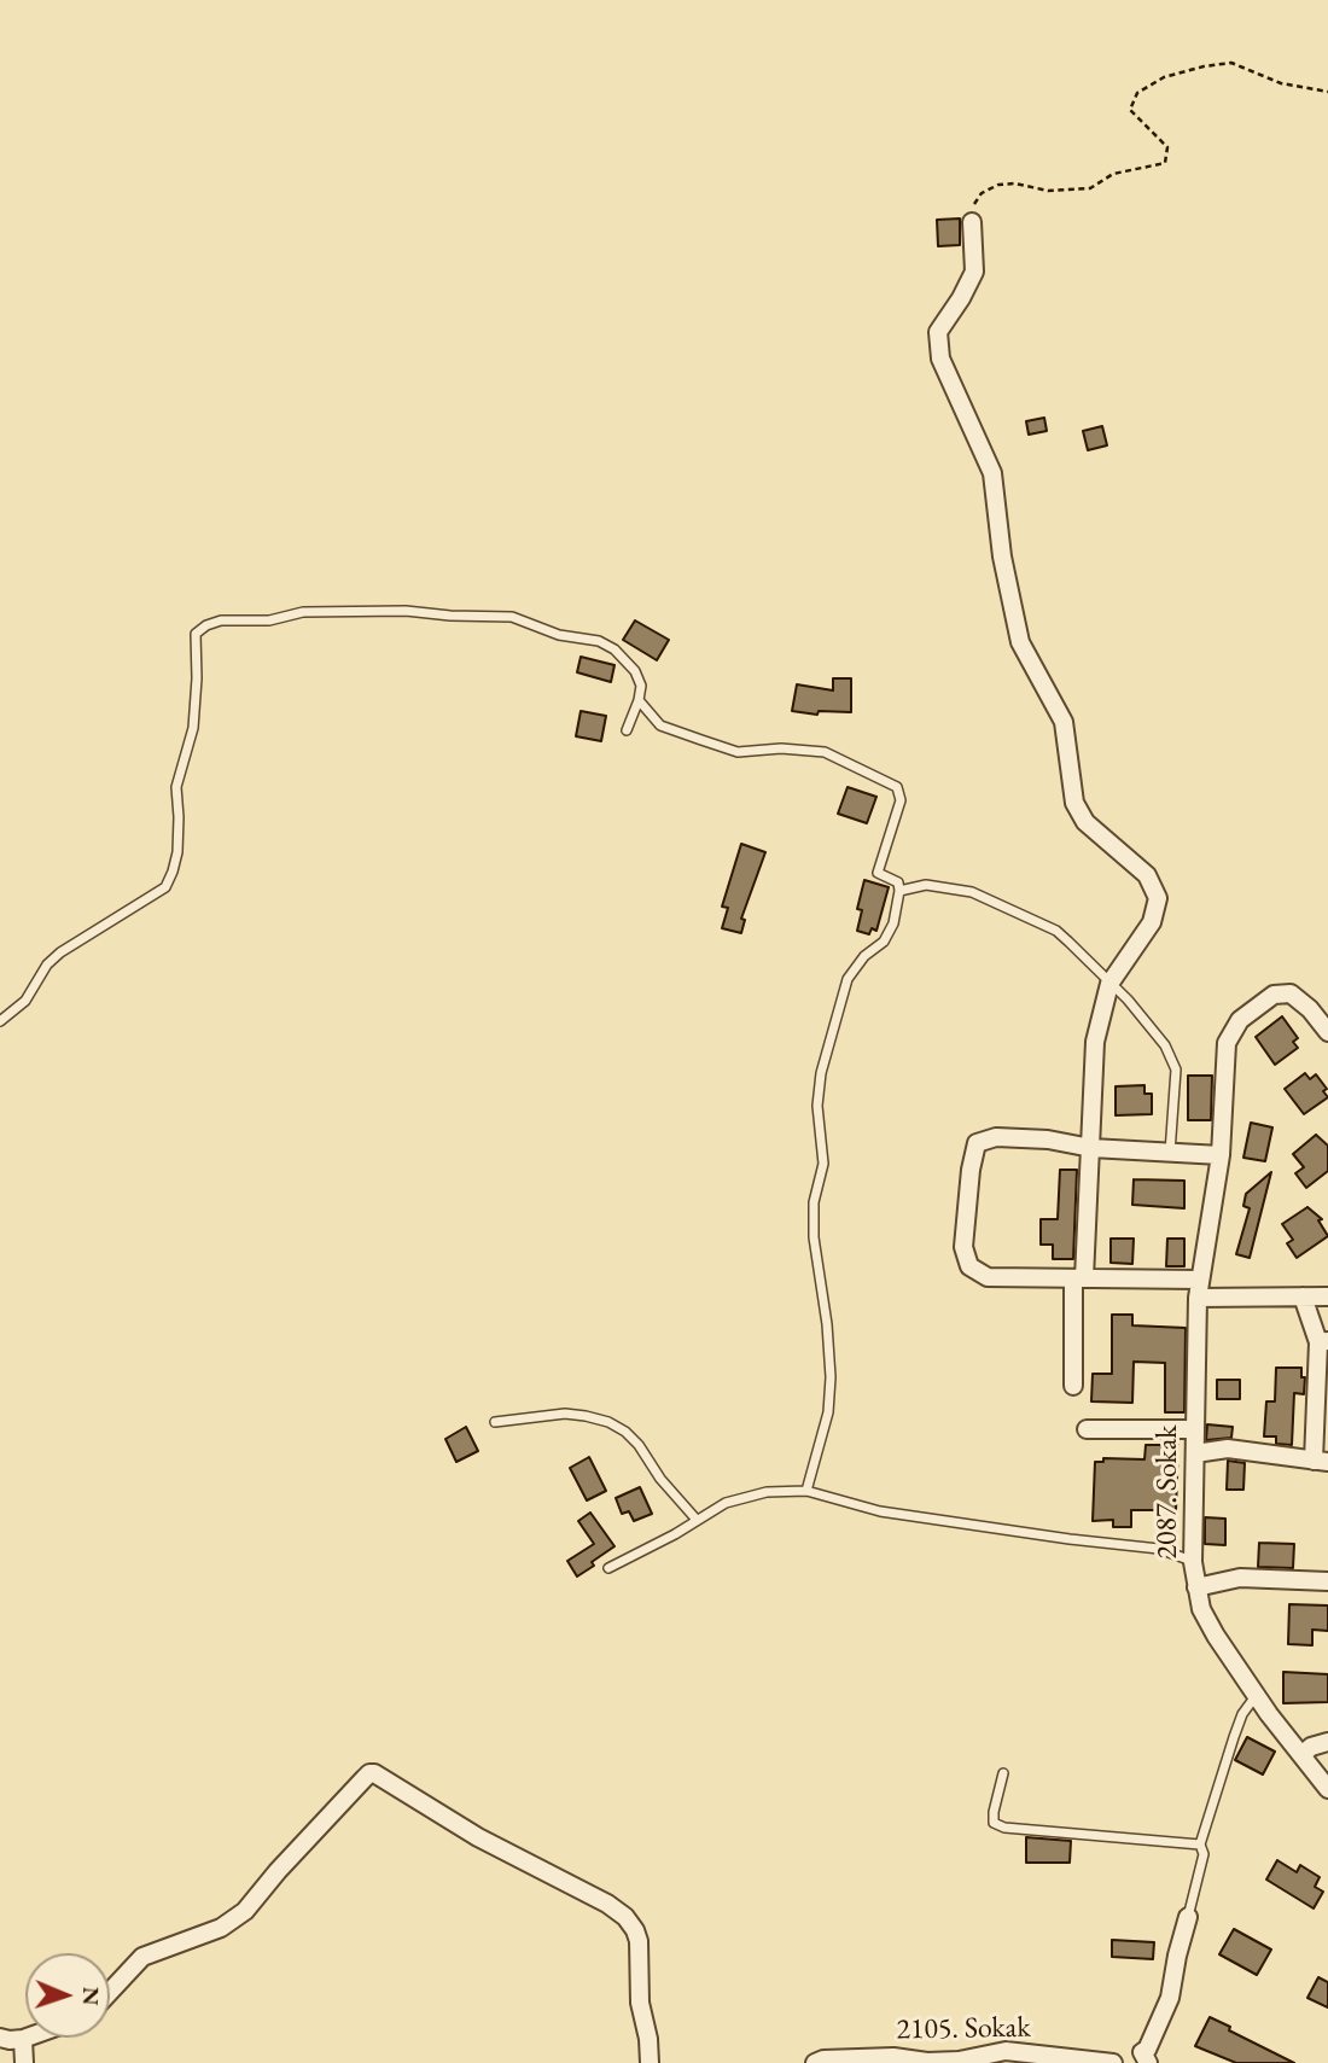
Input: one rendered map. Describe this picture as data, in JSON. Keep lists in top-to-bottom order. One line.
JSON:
{"streets":{"street":["2087. Sokak","2105. Sokak"]},"north":"right"}
